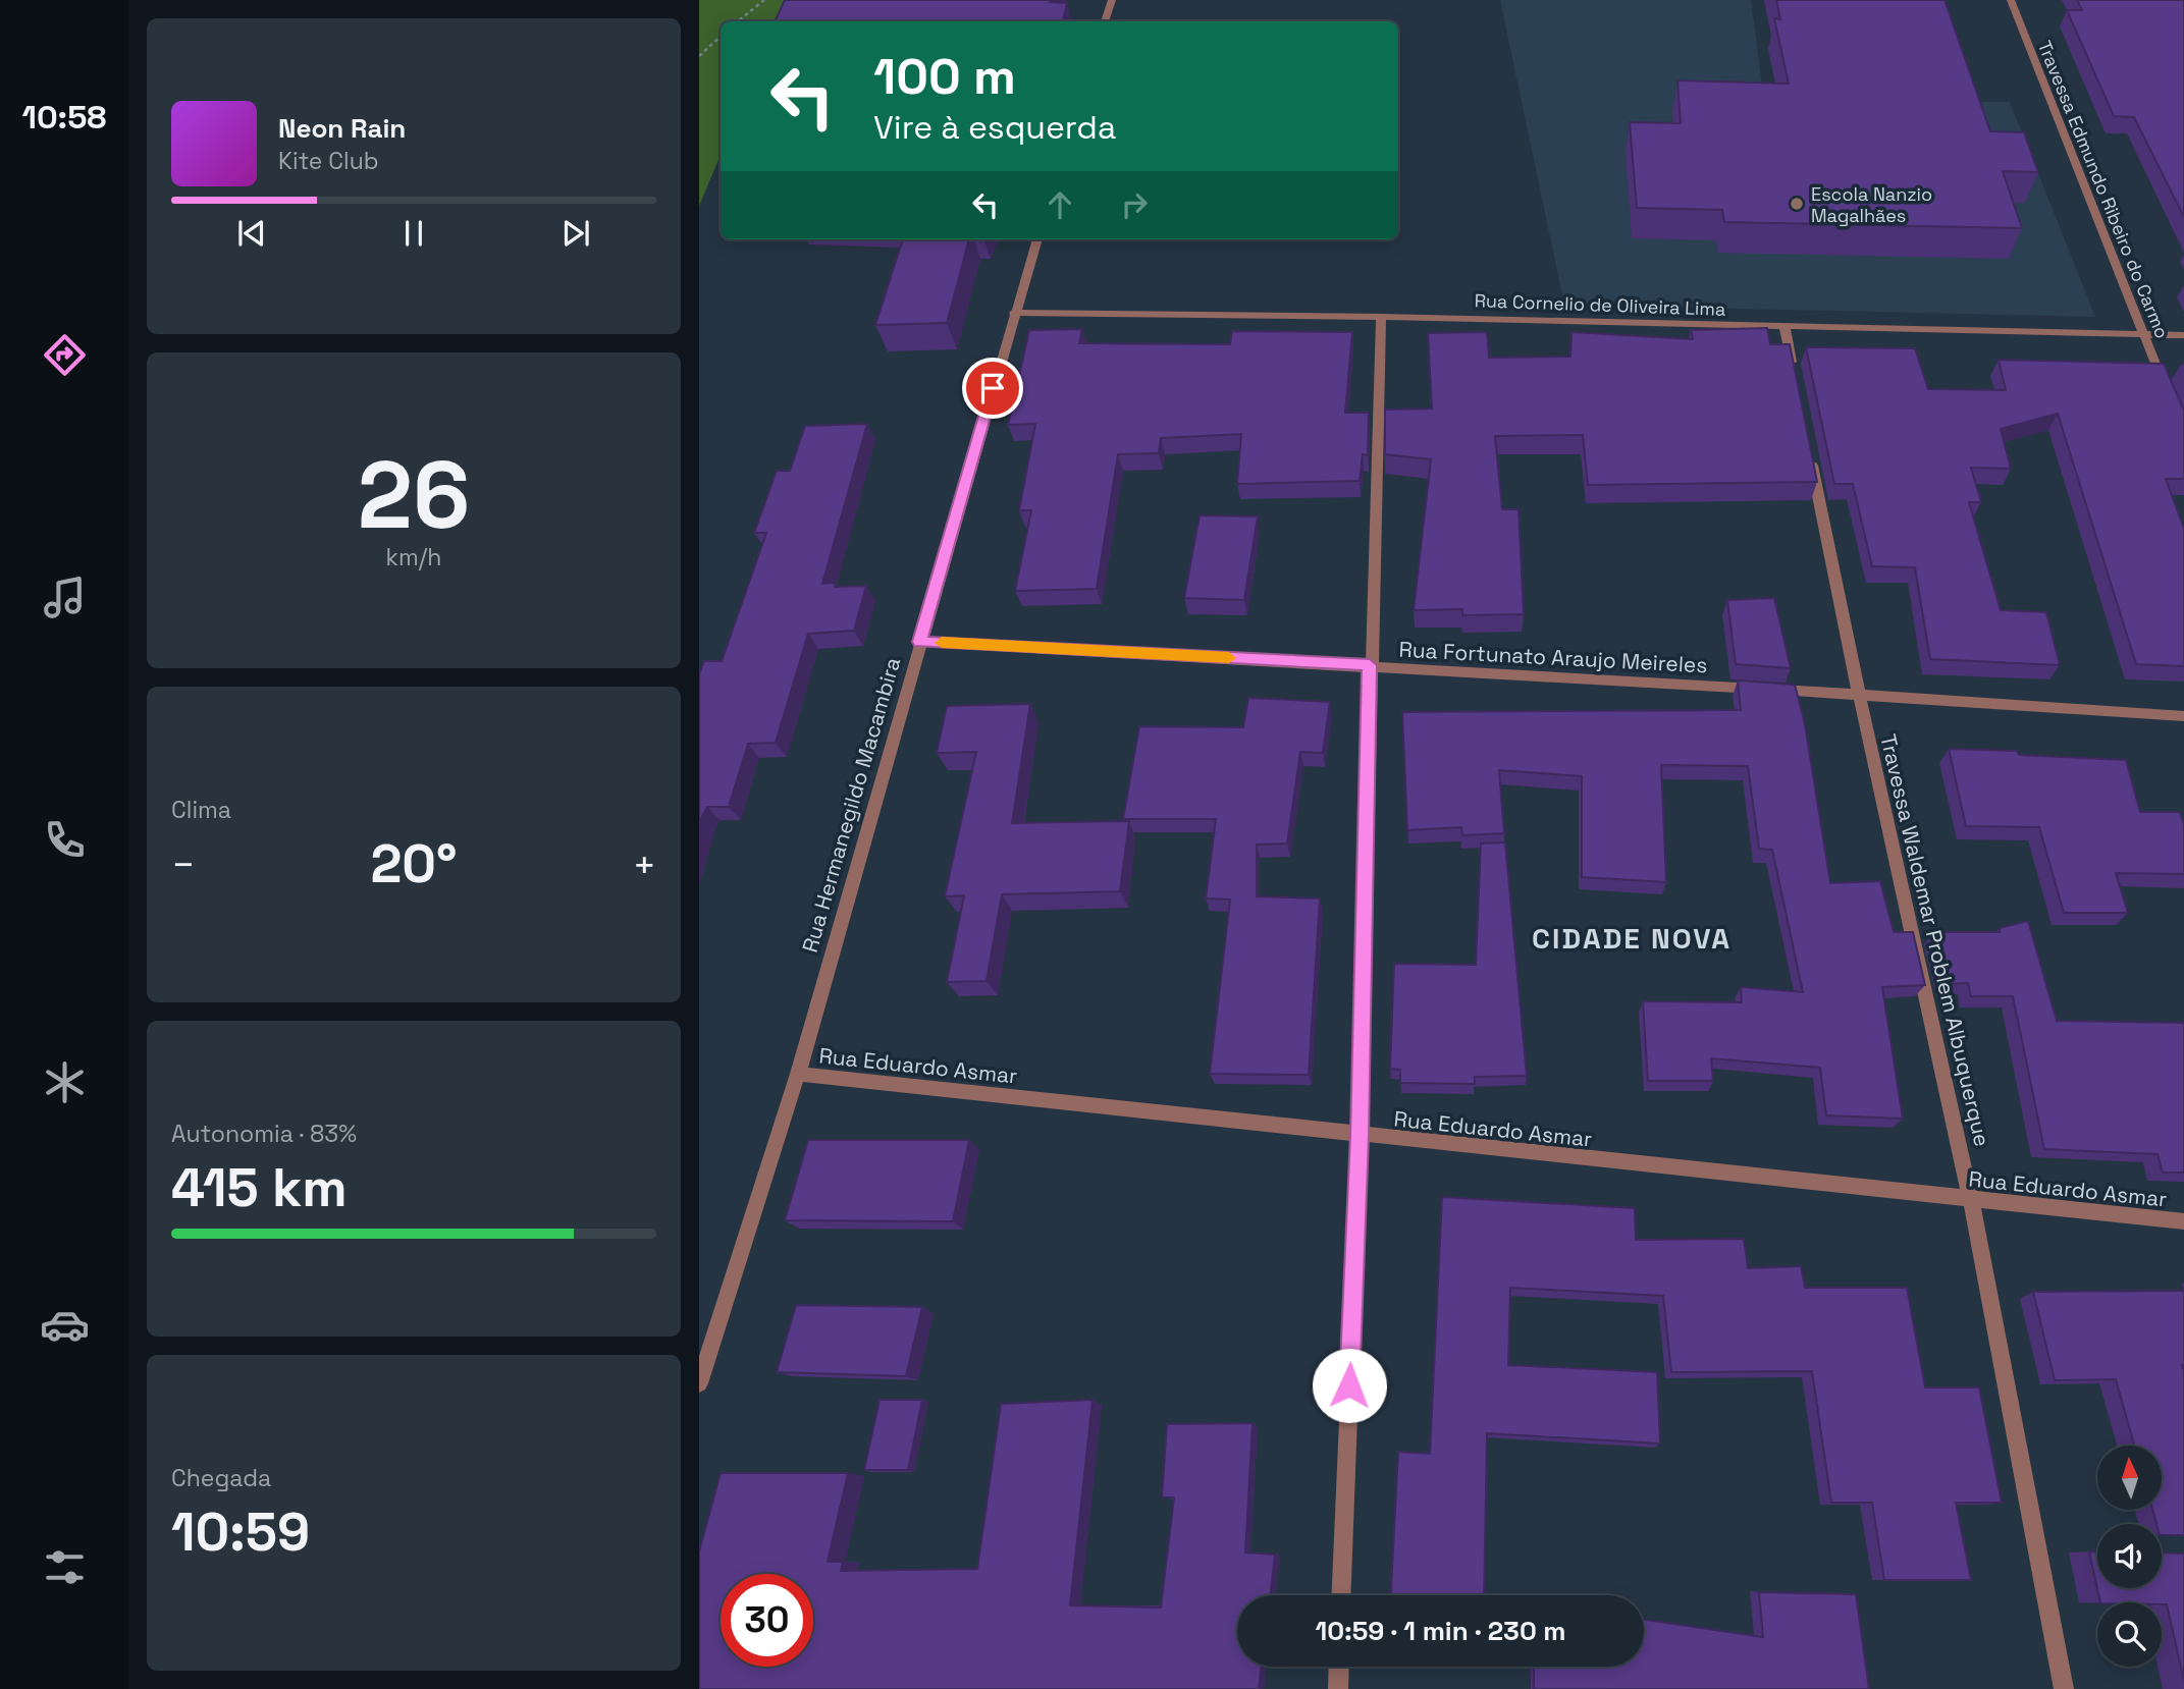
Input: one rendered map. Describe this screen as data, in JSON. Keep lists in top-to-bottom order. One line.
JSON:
{"streets":{"street":["Travessa Edmundo Ribeiro do Carmo","Rua Cornelio de Oliveira Lima","Rua Fortunato Araujo Meireles","Rua Hermanegildo Macambira","Travessa Waldemar Problem Albuquerque","Rua Eduardo Asmar"]},"crossings":[["Travessa Edmundo Ribeiro do Carmo","Rua Cornelio de Oliveira Lima"],["Rua Cornelio de Oliveira Lima","Rua Hermanegildo Macambira"],["Rua Fortunato Araujo Meireles","Rua Hermanegildo Macambira"],["Rua Fortunato Araujo Meireles","Travessa Waldemar Problem Albuquerque"],["Rua Hermanegildo Macambira","Rua Eduardo Asmar"],["Travessa Waldemar Problem Albuquerque","Rua Eduardo Asmar"]],"districts":["CIDADE NOVA"],"places":["Escola Nanzio Magalhães"],"north":"top","page":{"tabs":"10:58","turn":["100 m","Vire à esquerda"],"song":["Neon Rain","Kite Club"],"tile":[["26","km/h"],"Clima",["Autonomia · 83%","415 km"],["Chegada","10:59"]],"heat":["−","20°","+"],"limit":"30","trip":"10:59 · 1 min · 230 m"}}
